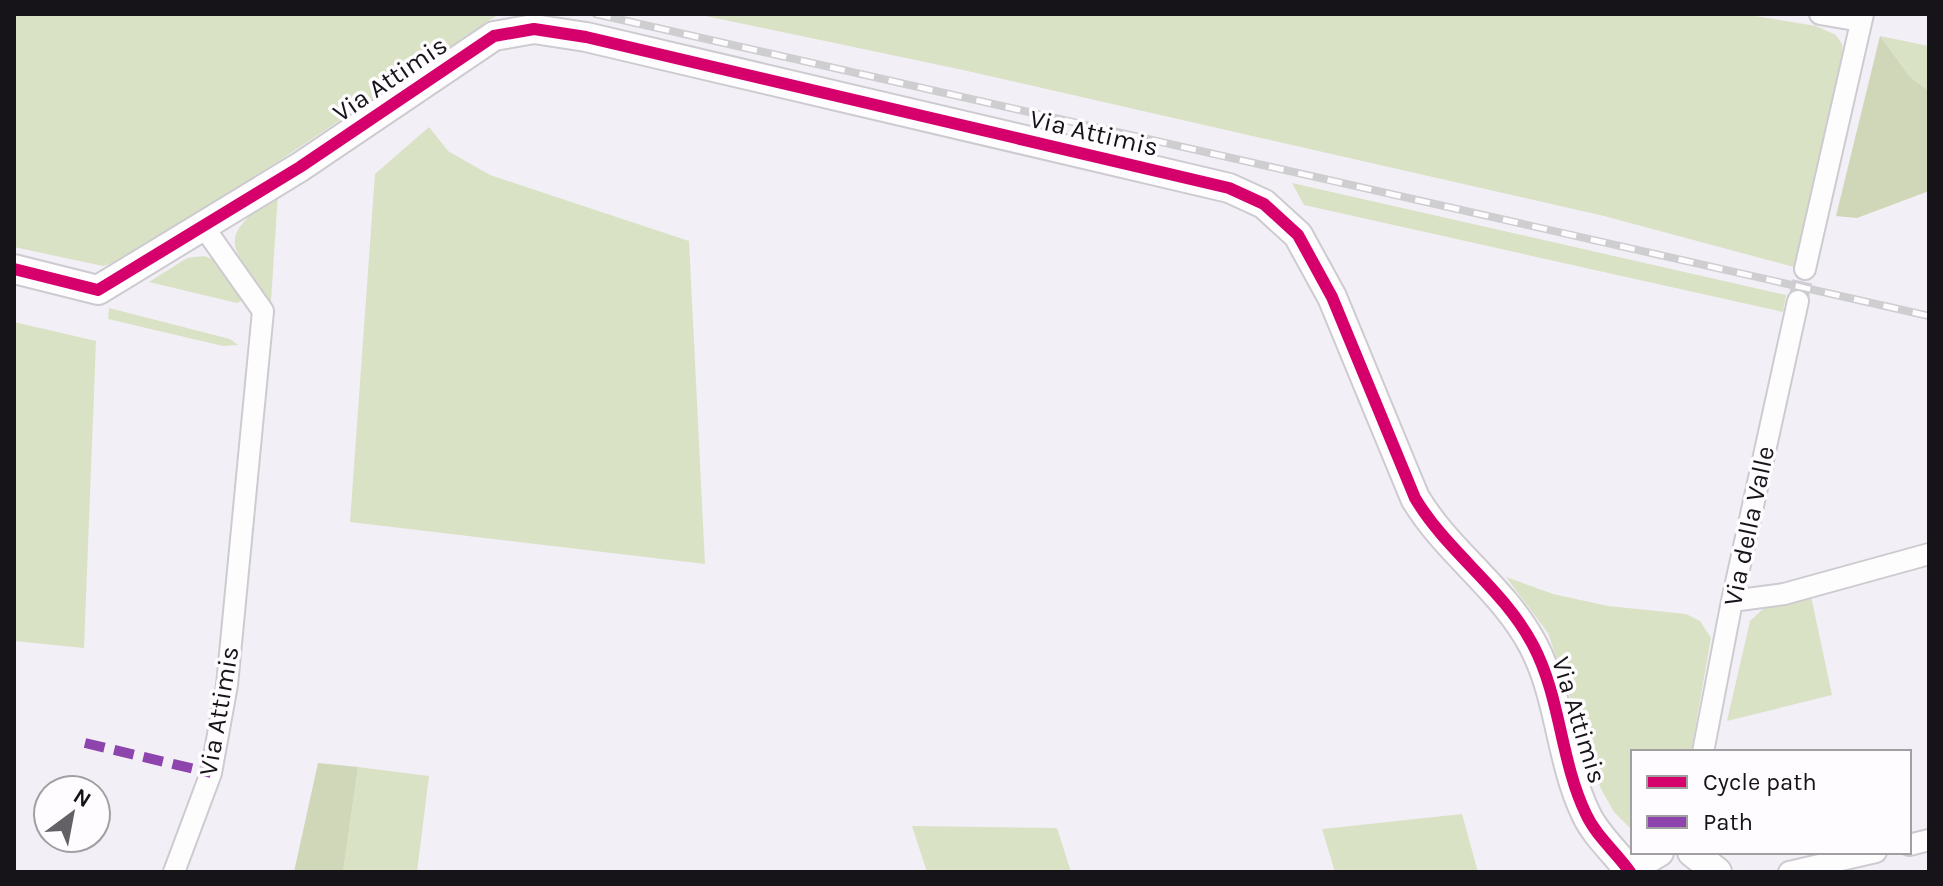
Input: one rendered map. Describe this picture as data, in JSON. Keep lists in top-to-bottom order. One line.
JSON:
{"streets":{"street":["Via Attimis","Via della Valle"]},"legend":["Cycle path","Path"],"north":"top right"}
